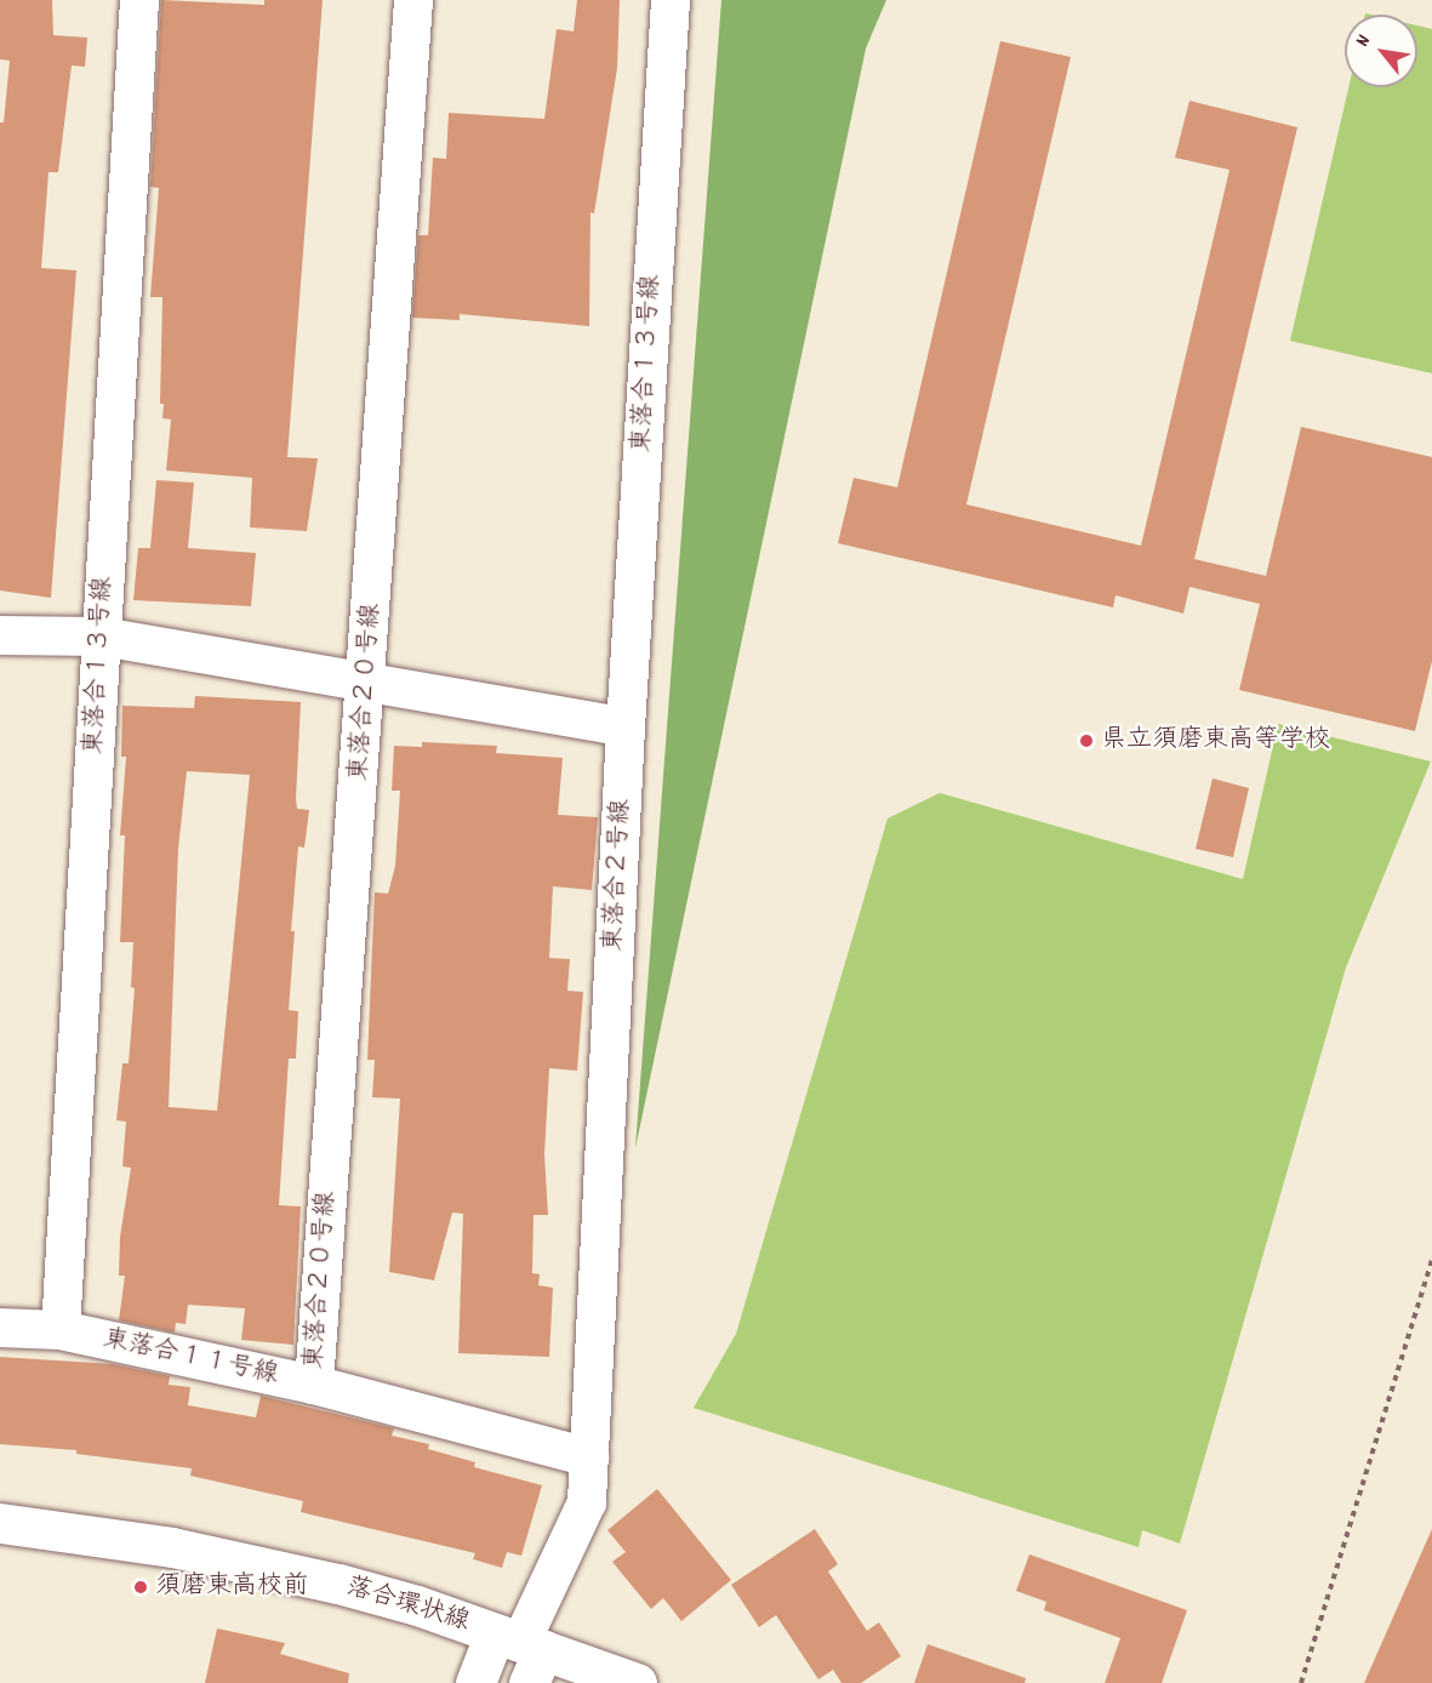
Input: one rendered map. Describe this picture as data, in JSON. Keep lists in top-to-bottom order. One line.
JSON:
{"streets":{"street":["東落合１３号線","東落合２０号線","東落合２号線","東落合１１号線","落合環状線"]},"crossings":[["東落合１３号線","東落合２号線"],["東落合１３号線","東落合１１号線"],["東落合２０号線","東落合１１号線"],["東落合２号線","東落合１１号線"],["東落合２号線","落合環状線"]],"places":["県立須磨東高等学校","須磨東高校前"],"north":"top left"}
